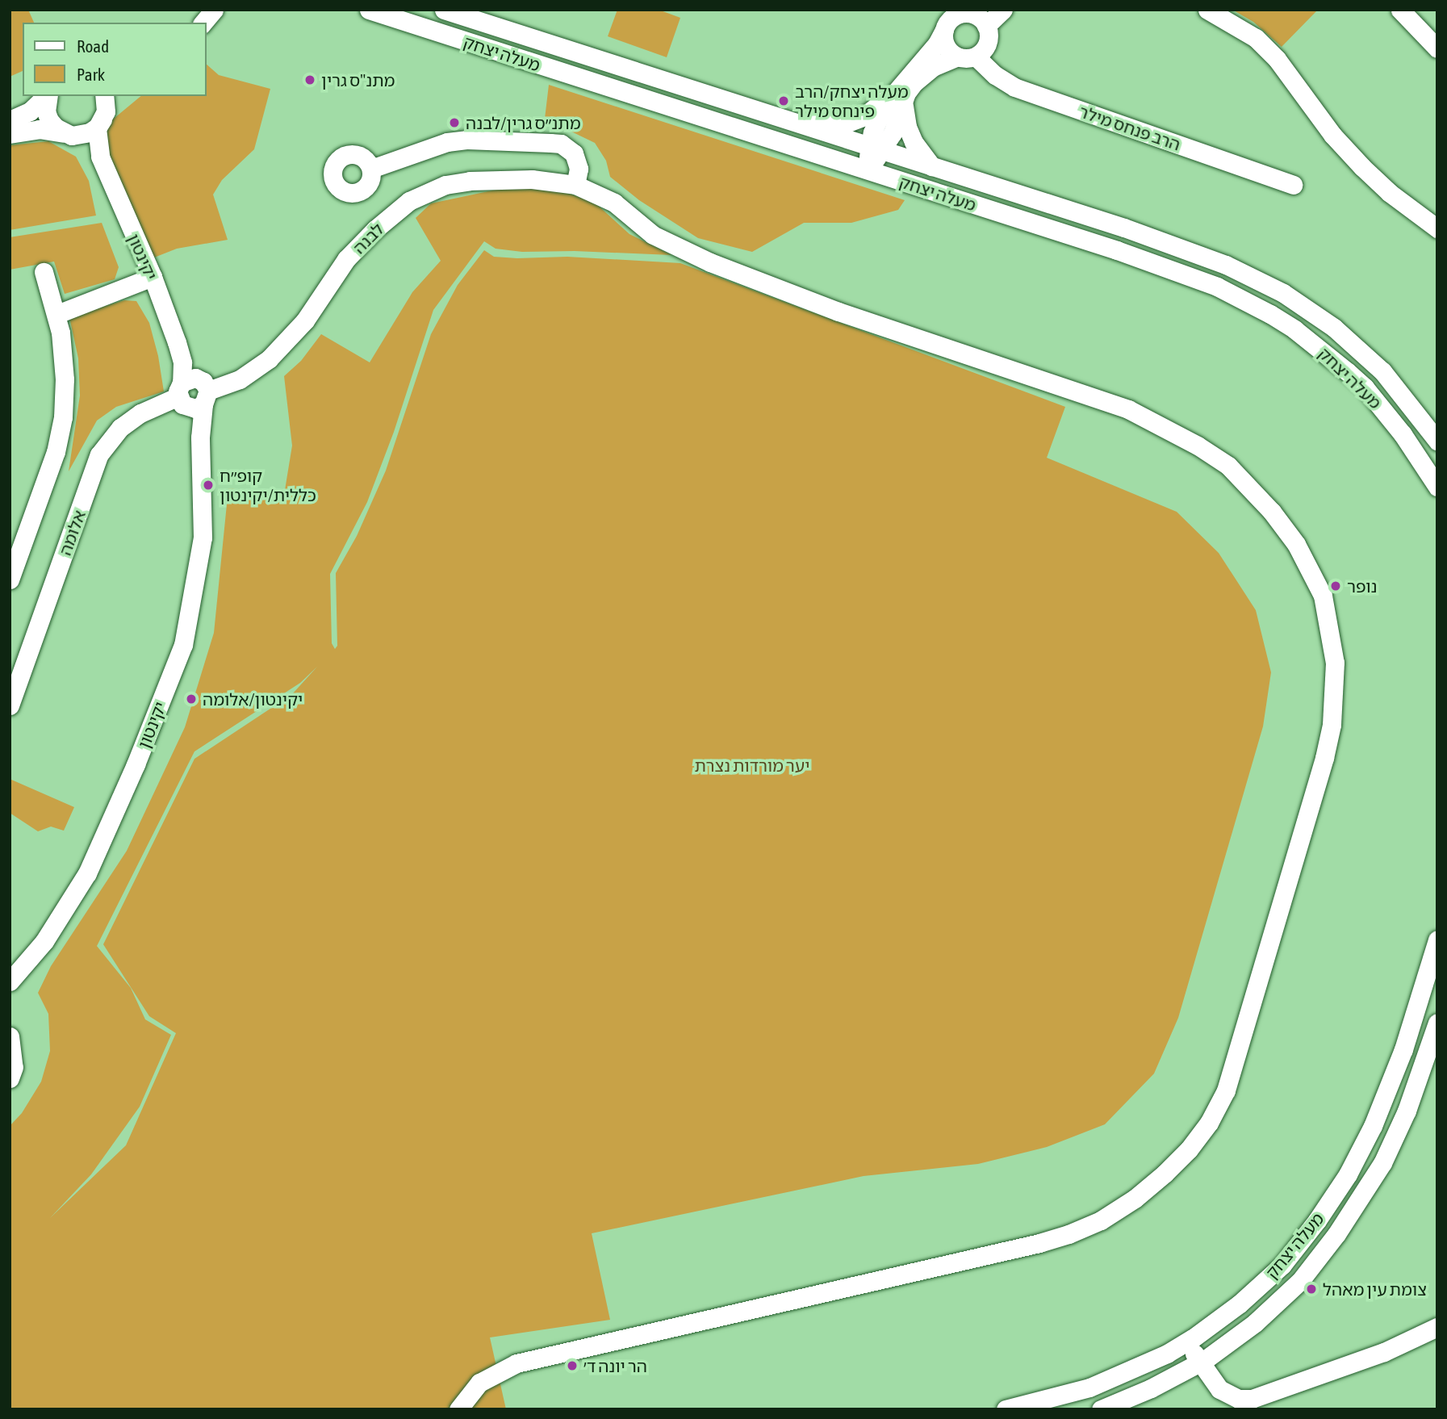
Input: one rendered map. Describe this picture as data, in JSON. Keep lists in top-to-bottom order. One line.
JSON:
{"streets":{"street":["מעלה יצחק","הרב פנחס מילר","לבנה","יקינטון","אלומה"]},"crossings":[["לבנה","יקינטון"],["לבנה","אלומה"],["יקינטון","אלומה"]],"parks":["יער מורדות נצרת"],"places":["מתנ\"ס גרין","מעלה יצחק/הרב פינחס מילר","מתנ״ס גרין/לבנה","קופ״ח כללית/יקינטון","נופר","יקינטון/אלומה","צומת עין מאהל","הר יונה ד׳"],"legend":["Road","Park"]}
